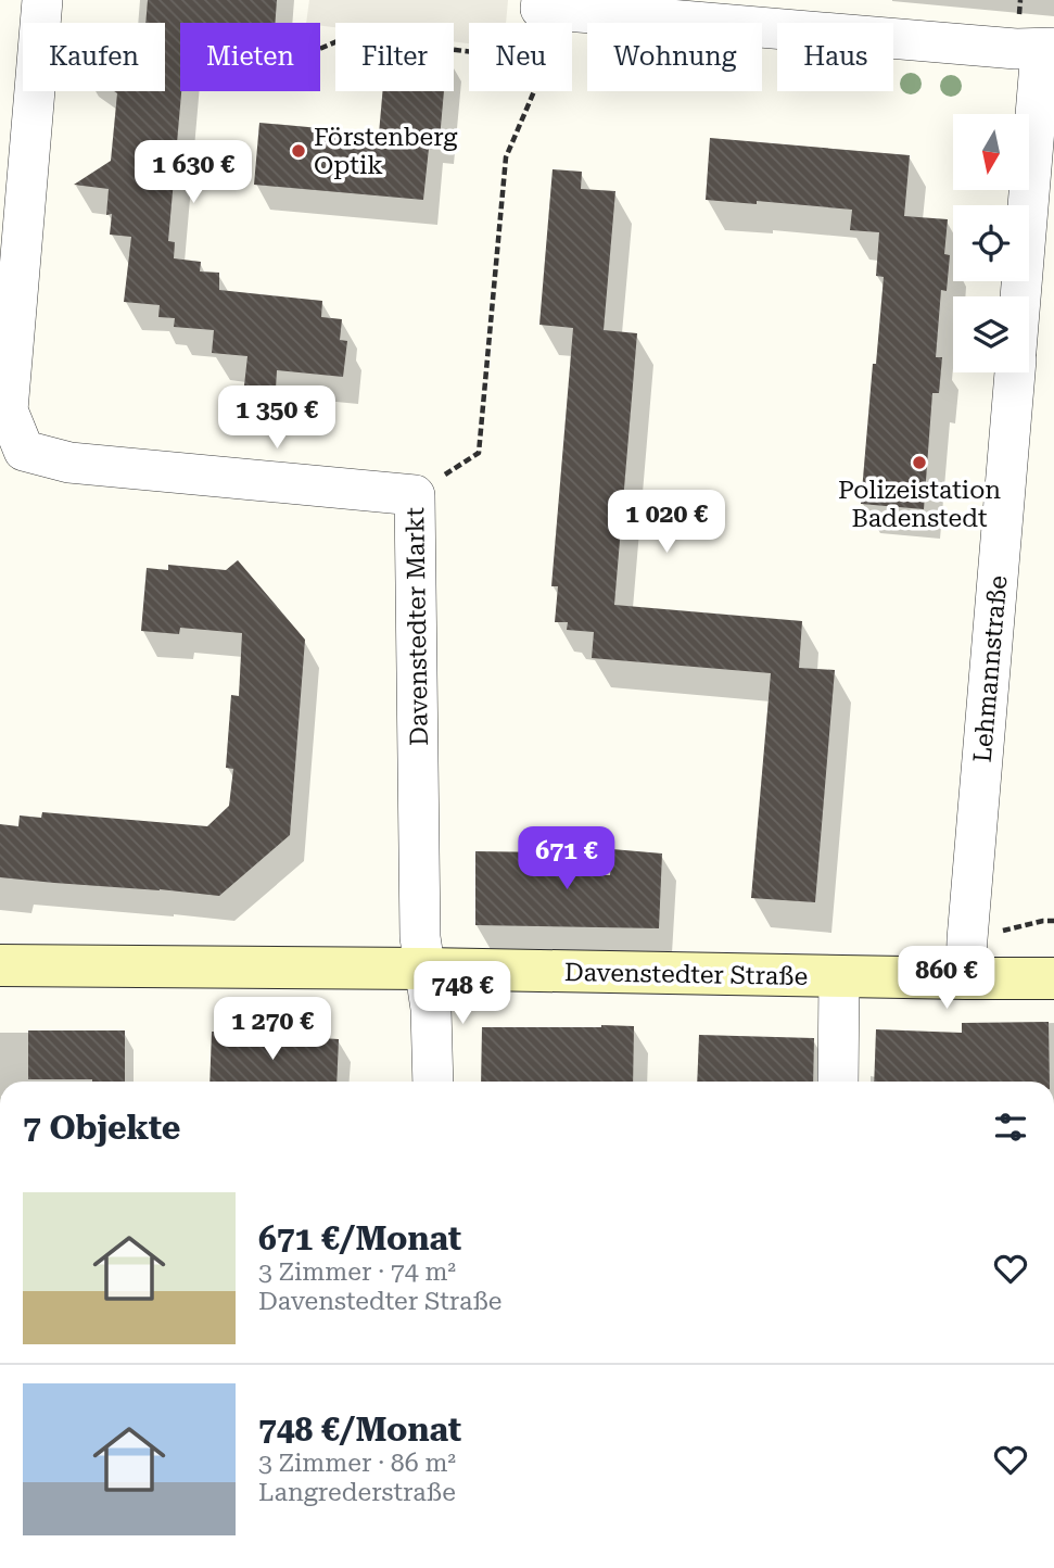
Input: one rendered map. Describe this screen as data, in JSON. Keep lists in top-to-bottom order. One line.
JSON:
{"streets":{"street":["Davenstedter Markt","Lehmannstraße","Davenstedter Straße"]},"crossings":[["Davenstedter Markt","Davenstedter Straße"],["Lehmannstraße","Davenstedter Straße"]],"places":["Förstenberg Optik","Polizeistation Badenstedt"],"north":"bottom","page":{"chip":["Kaufen","Mieten","Filter","Neu","Wohnung","Haus"],"price":["1 630 €","1 350 €","1 020 €","671 €","860 €","748 €","1 270 €"],"heading":"7 Objekte","list":[{"name":"671 €/Monat","note":"3 Zimmer · 74 m² · Davenstedter Straße"},{"name":"748 €/Monat","note":"3 Zimmer · 86 m² · Langrederstraße"}]}}
